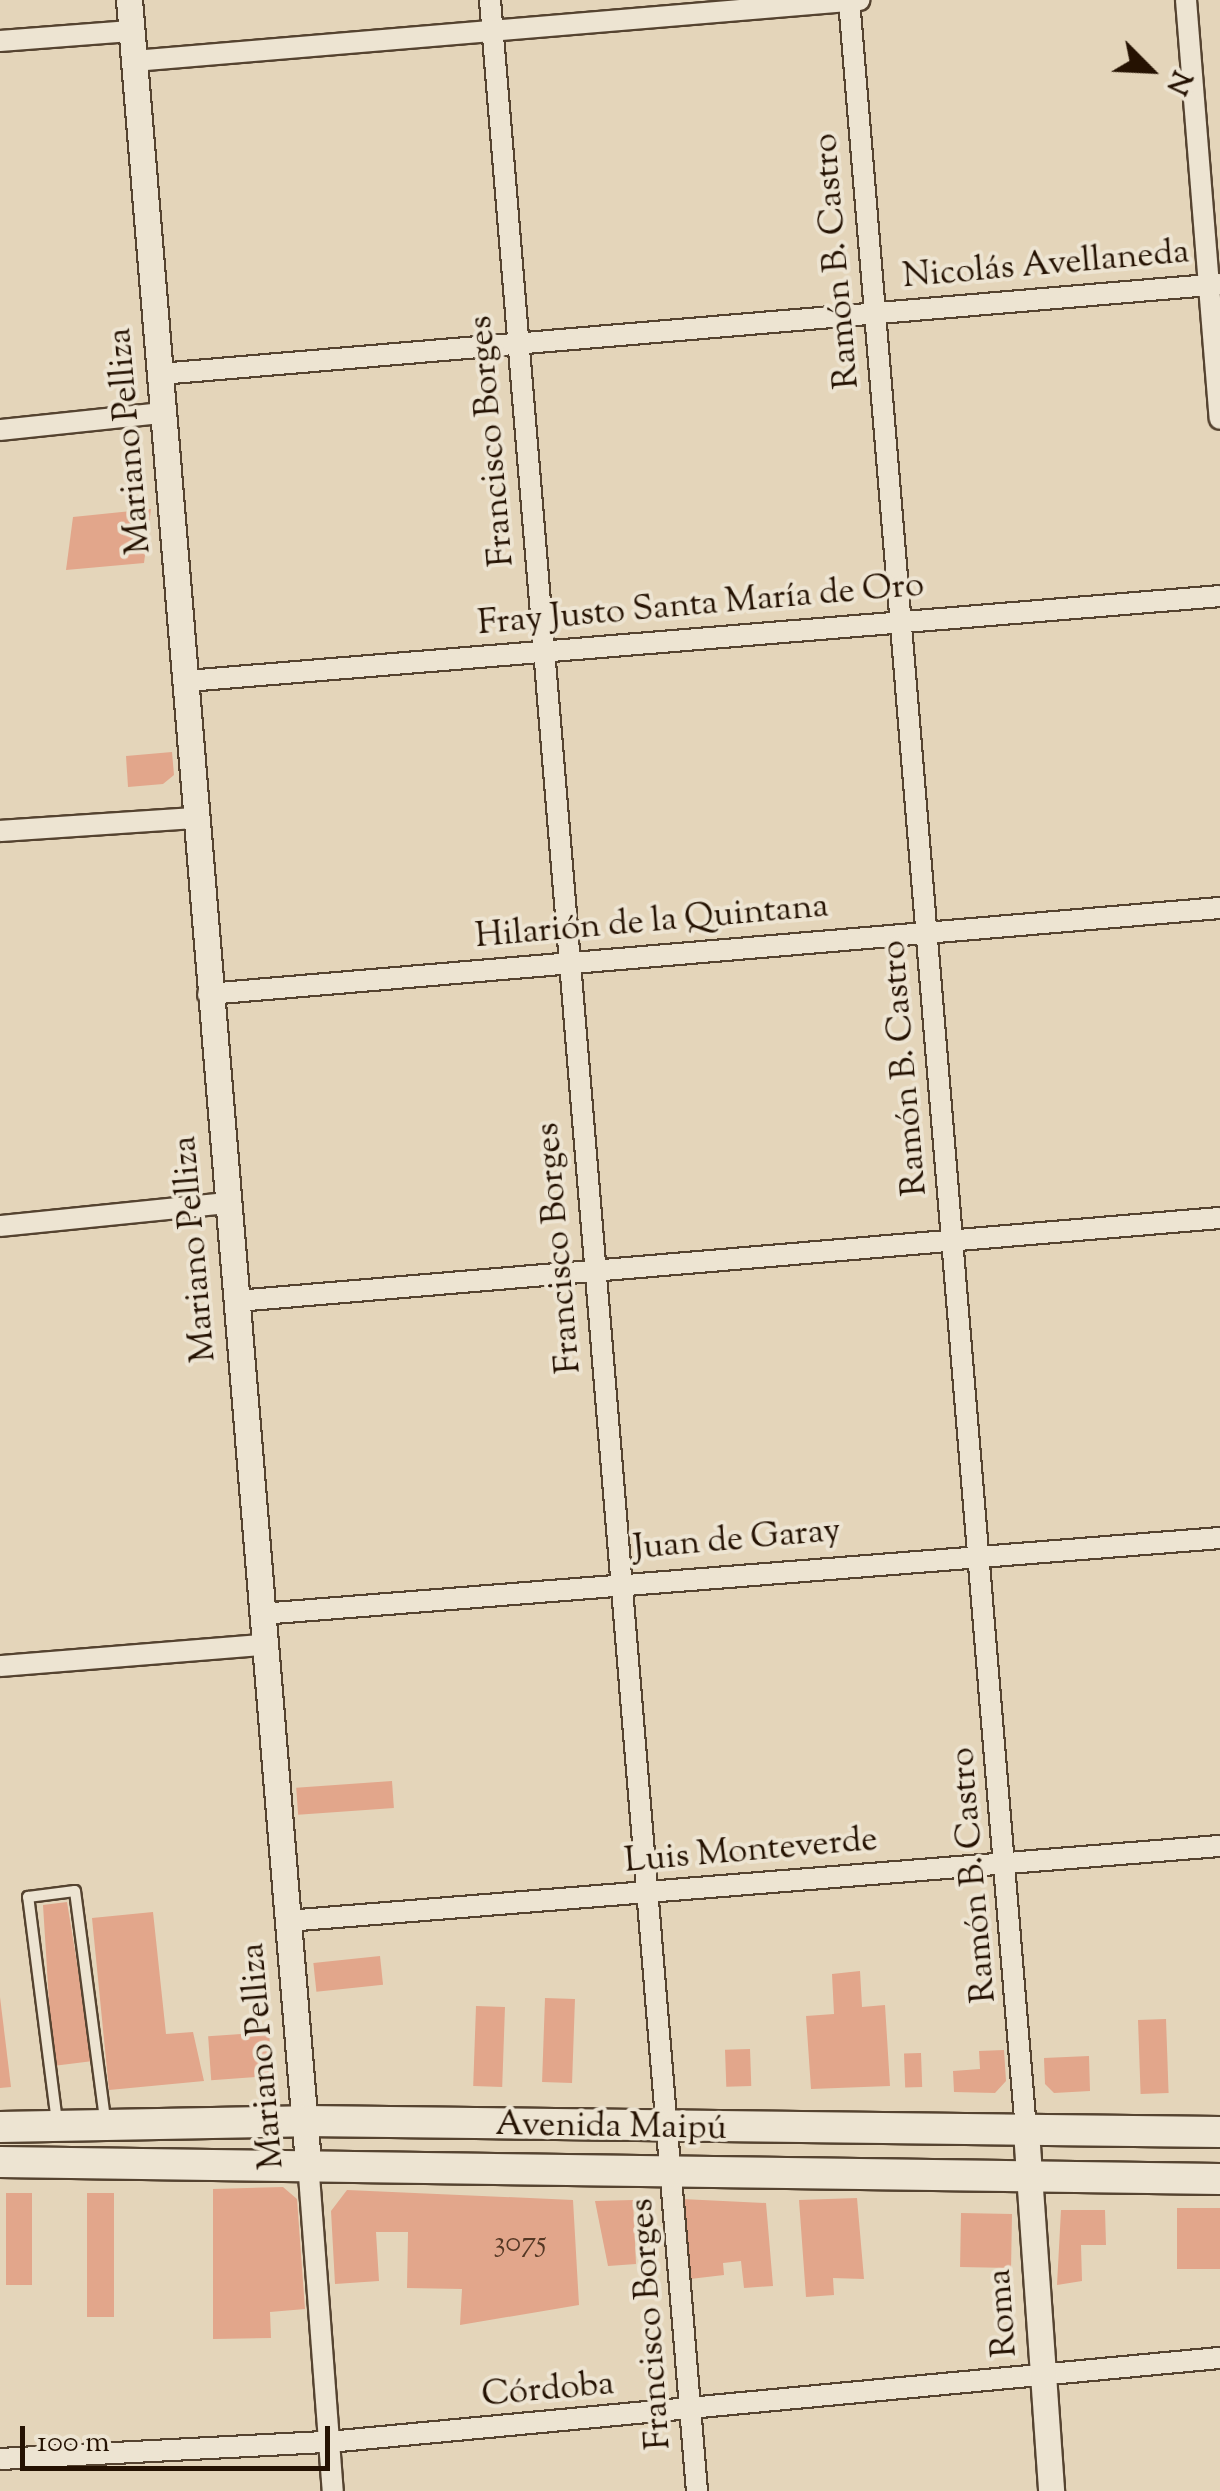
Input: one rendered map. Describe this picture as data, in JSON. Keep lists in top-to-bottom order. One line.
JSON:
{"streets":{"main road":["Avenida Maipú"],"street":["Ramón B. Castro","Nicolás Avellaneda","Mariano Pelliza","Francisco Borges","Fray Justo Santa María de Oro","Hilarión de la Quintana","Juan de Garay","Luis Monteverde","Roma","Córdoba"]},"crossings":[["Ramón B. Castro","Nicolás Avellaneda"],["Ramón B. Castro","Fray Justo Santa María de Oro"],["Ramón B. Castro","Hilarión de la Quintana"],["Ramón B. Castro","Juan de Garay"],["Ramón B. Castro","Luis Monteverde"],["Ramón B. Castro","Avenida Maipú"],["Ramón B. Castro","Roma"],["Nicolás Avellaneda","Mariano Pelliza"],["Nicolás Avellaneda","Francisco Borges"],["Mariano Pelliza","Fray Justo Santa María de Oro"],["Mariano Pelliza","Hilarión de la Quintana"],["Mariano Pelliza","Juan de Garay"],["Mariano Pelliza","Luis Monteverde"],["Mariano Pelliza","Avenida Maipú"],["Mariano Pelliza","Córdoba"],["Francisco Borges","Fray Justo Santa María de Oro"],["Francisco Borges","Hilarión de la Quintana"],["Francisco Borges","Juan de Garay"],["Francisco Borges","Luis Monteverde"],["Francisco Borges","Avenida Maipú"],["Francisco Borges","Córdoba"],["Avenida Maipú","Roma"],["Roma","Córdoba"]],"house_numbers":["3075"],"scale_bar":"100 m","north":"bottom right"}
